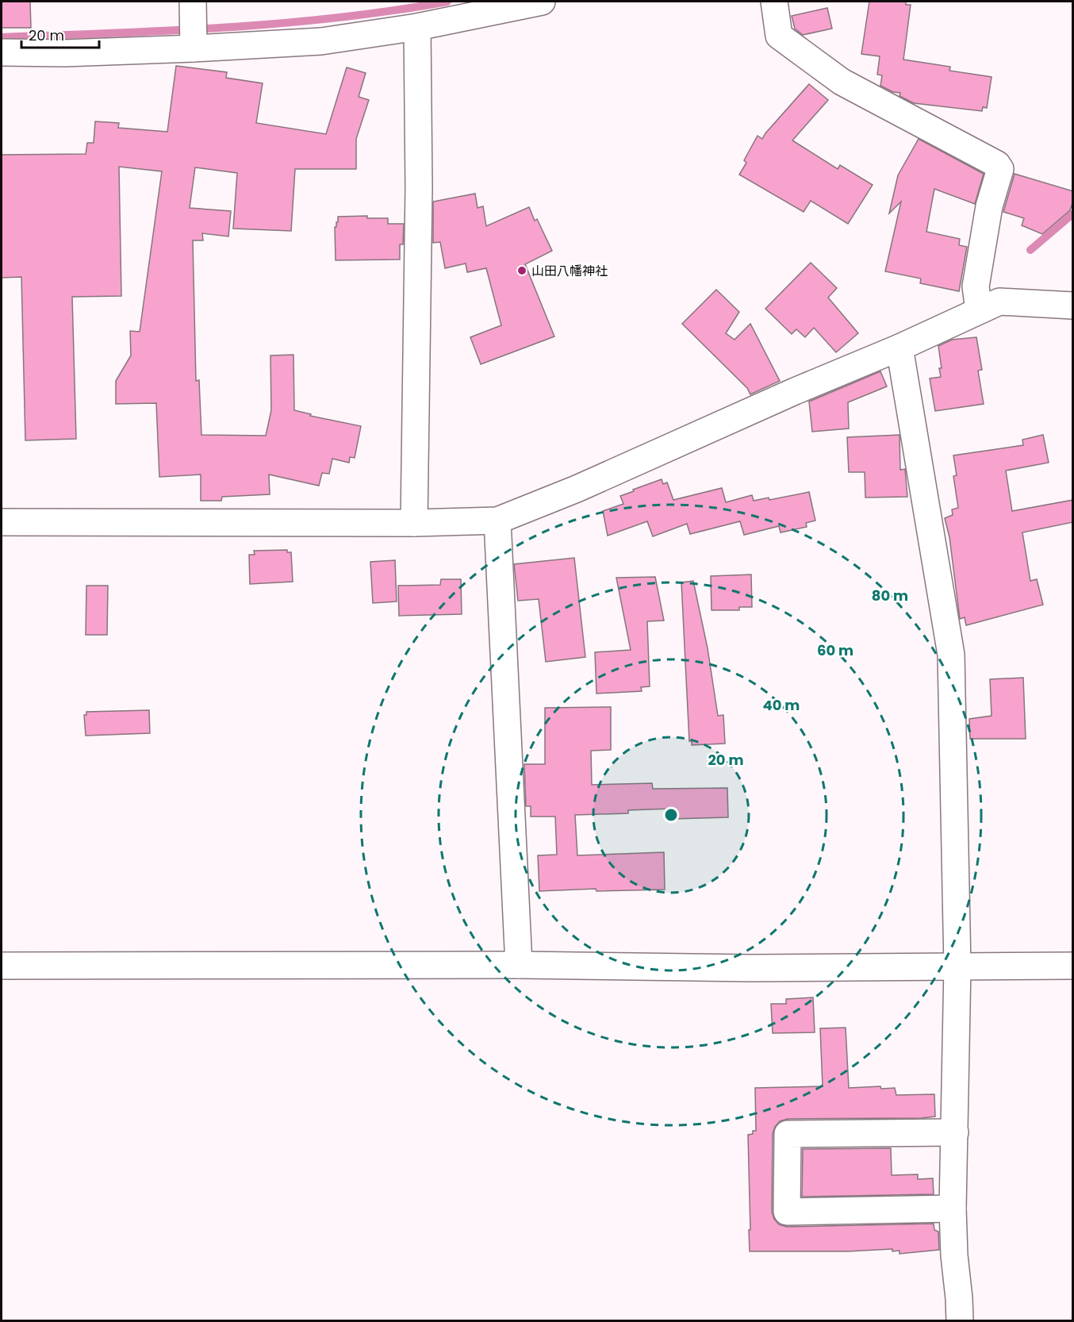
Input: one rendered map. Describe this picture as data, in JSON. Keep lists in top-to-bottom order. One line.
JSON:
{"places":["山田八幡神社"],"scale_bar":"20 m","rings":["80 m","60 m","40 m","20 m"]}
